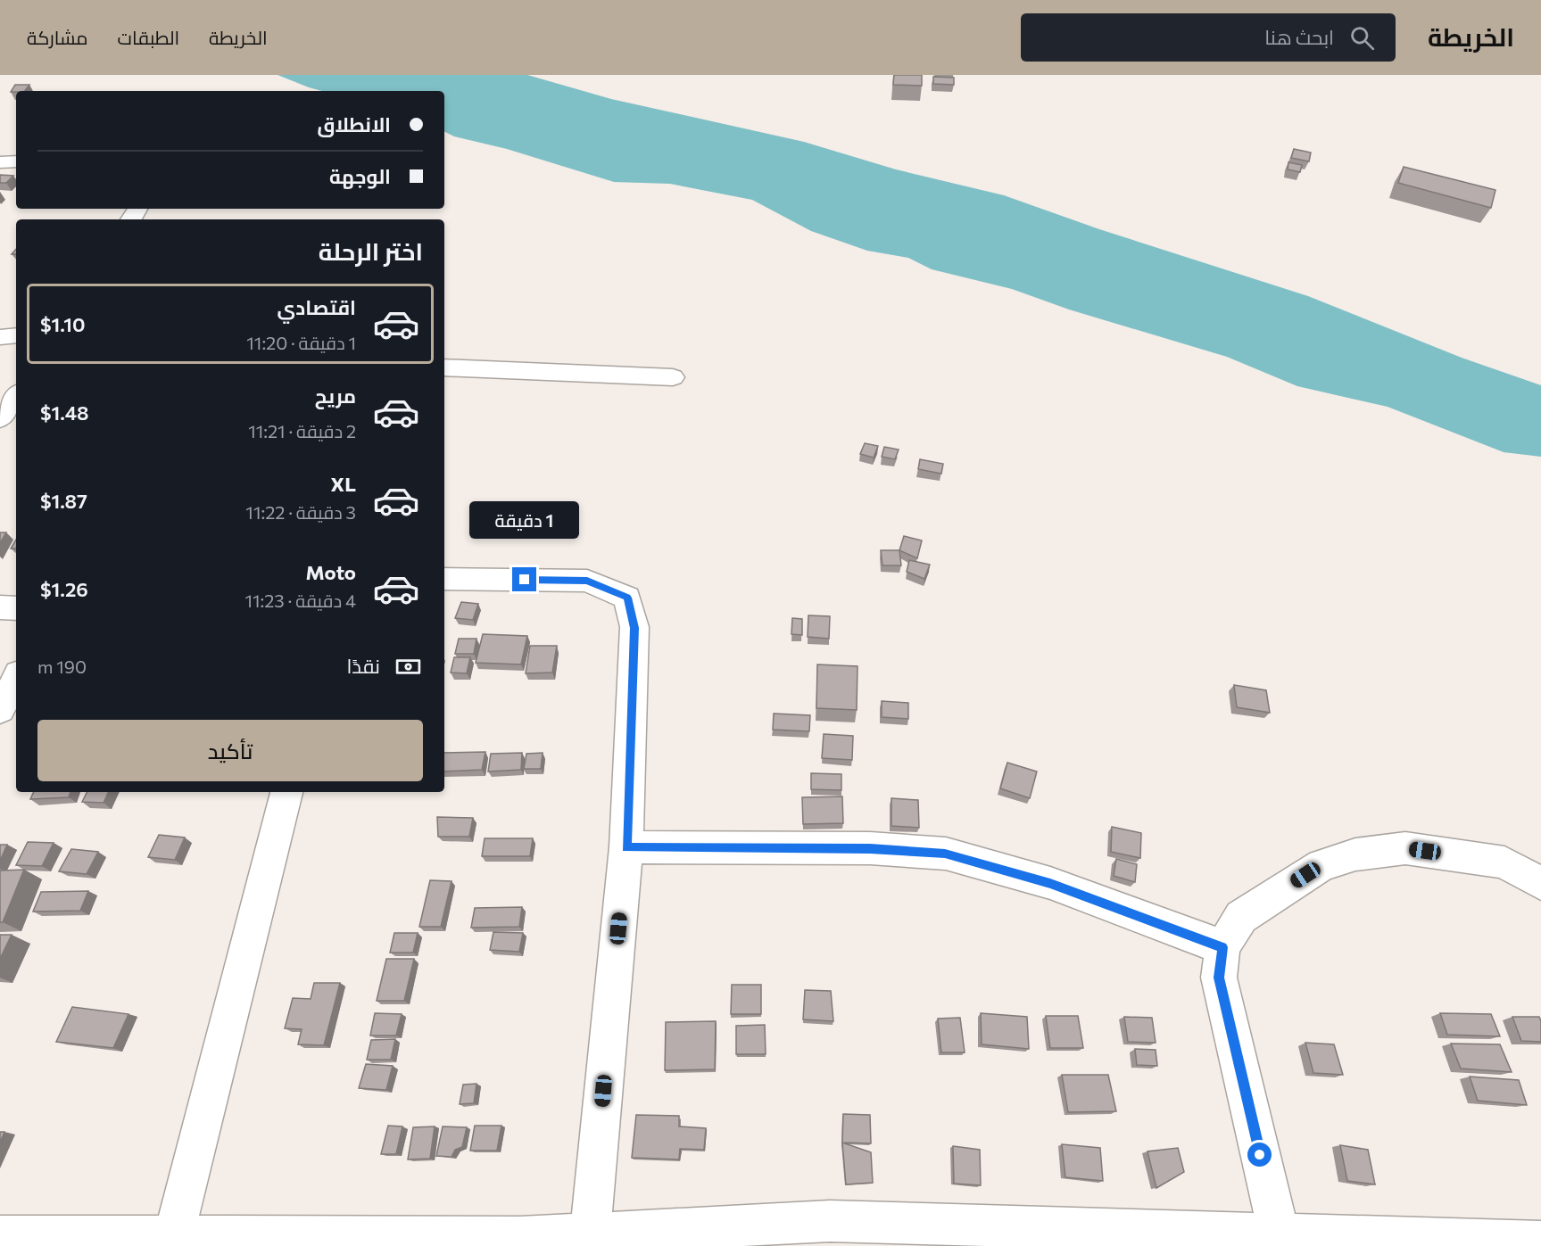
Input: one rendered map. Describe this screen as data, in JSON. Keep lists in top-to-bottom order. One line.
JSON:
{"page":{"header":"الخريطة","search":"ابحث هنا","nav":["الخريطة","الطبقات","مشاركة"],"banner":["الانطلاق","الوجهة"],"heading":"اختر الرحلة","list":[{"name":"اقتصادي","note":"1 دقيقة · 11:20","value":"$1.10"},{"name":"مريح","note":"2 دقيقة · 11:21","value":"$1.48"},{"name":"XL","note":"3 دقيقة · 11:22","value":"$1.87"},{"name":"Moto","note":"4 دقيقة · 11:23","value":"$1.26"}],"bubble":"1 دقيقة","pay":["نقدًا","190 m"],"buttons":"تأكيد"}}
